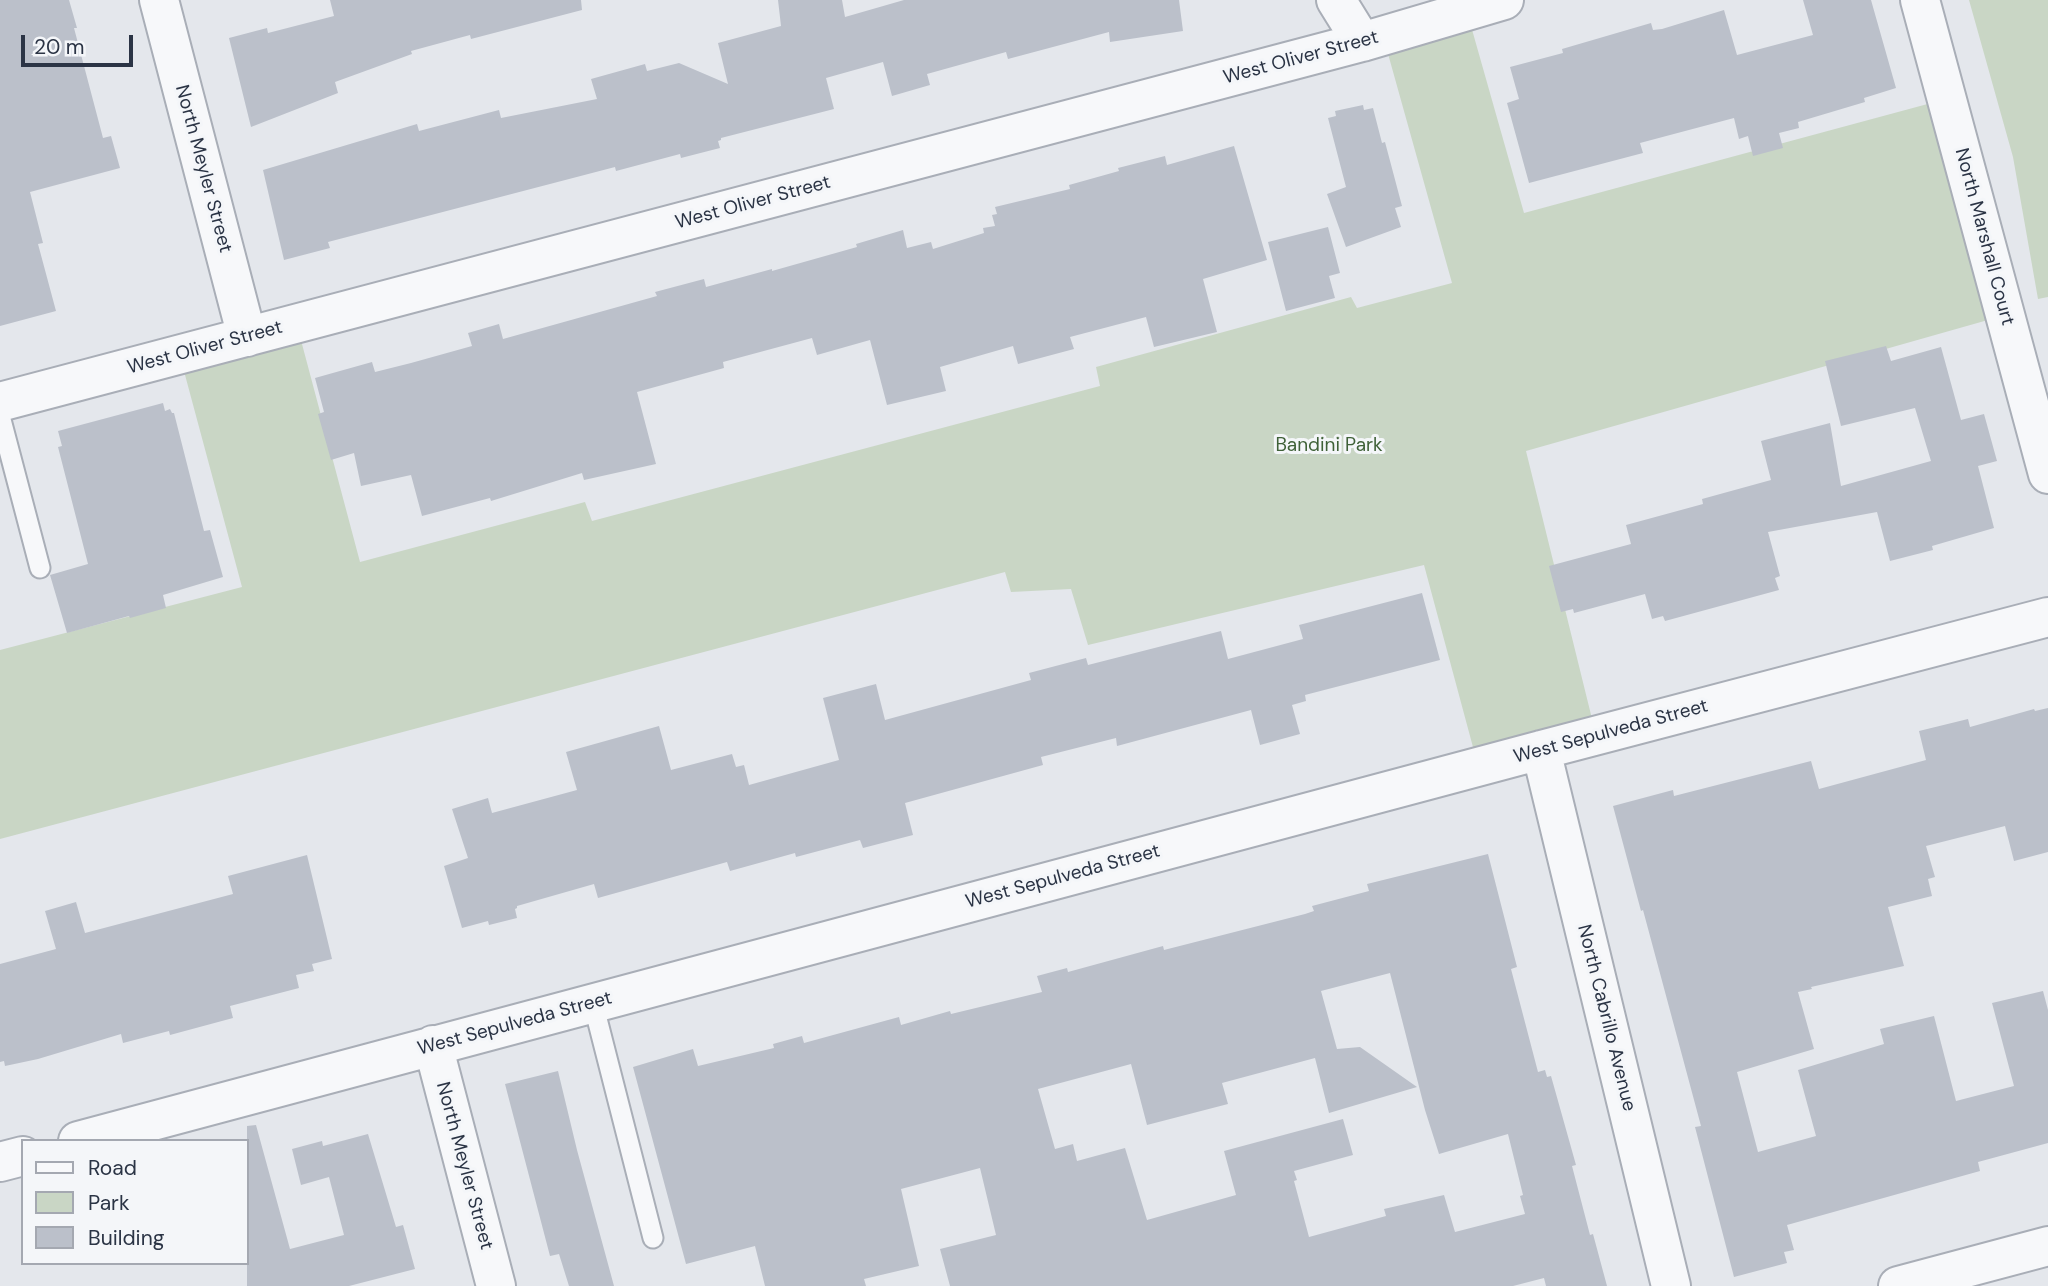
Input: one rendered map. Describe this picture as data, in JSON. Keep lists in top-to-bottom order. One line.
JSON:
{"streets":{"street":["West Oliver Street","North Meyler Street","North Marshall Court","West Sepulveda Street","North Cabrillo Avenue"]},"crossings":[["West Oliver Street","North Meyler Street"],["North Meyler Street","West Sepulveda Street"],["West Sepulveda Street","North Cabrillo Avenue"]],"parks":["Bandini Park"],"legend":["Road","Park","Building"],"scale_bar":"20 m"}
